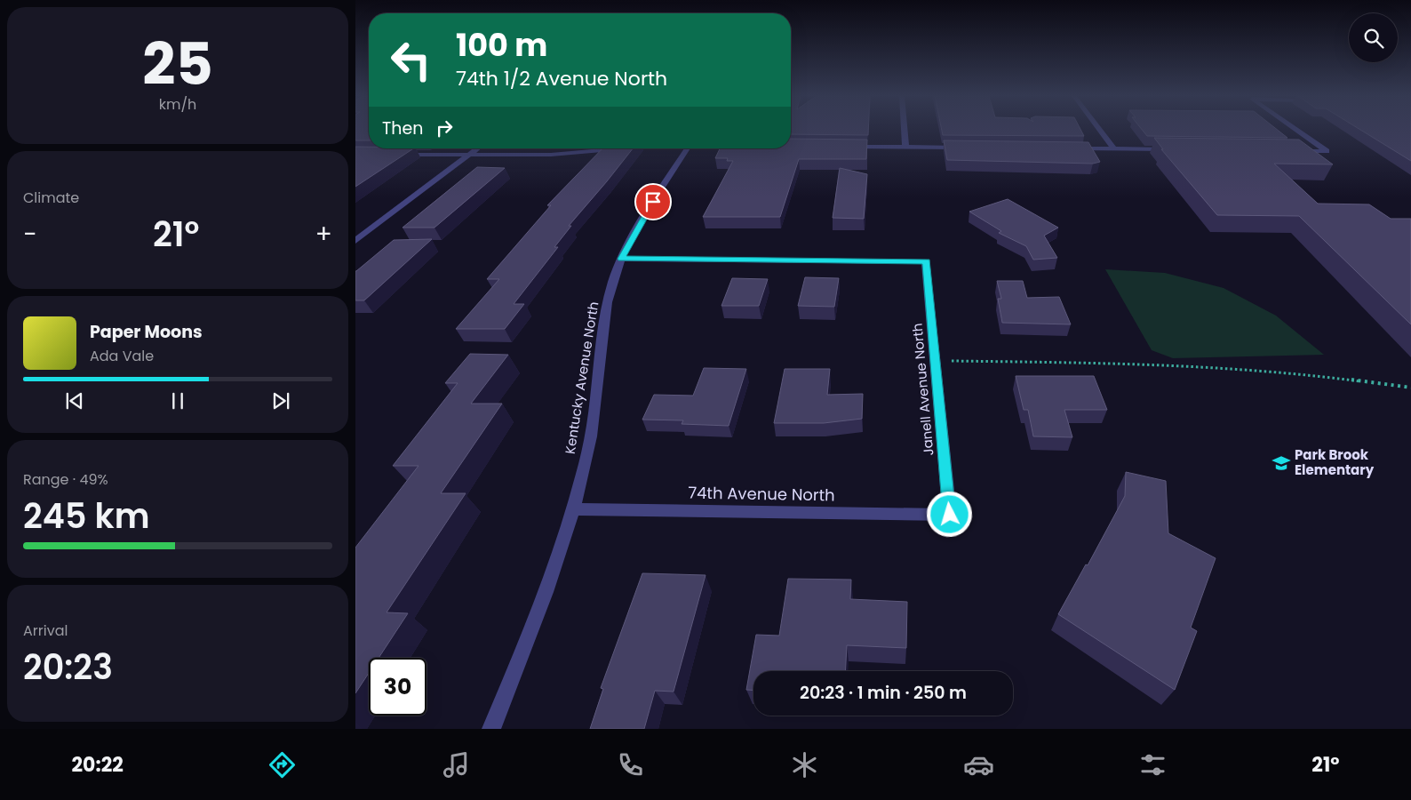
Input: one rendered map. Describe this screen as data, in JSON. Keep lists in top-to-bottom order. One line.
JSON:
{"streets":{"street":["Kentucky Avenue North","Janell Avenue North","74th Avenue North"]},"crossings":[["Kentucky Avenue North","Janell Avenue North"],["Kentucky Avenue North","74th Avenue North"],["Janell Avenue North","74th Avenue North"]],"places":{"school or university":["Park Brook Elementary"]},"page":{"tile":[["25","km/h"],"Climate",["Range · 49%","245 km"],["Arrival","20:23"]],"turn":["100 m","74th 1/2 Avenue North"],"then":"Then","heat":["−","21°","+"],"song":["Paper Moons","Ada Vale"],"limit":"30","trip":"20:23 · 1 min · 250 m","tabs":["20:22","21°"]}}
